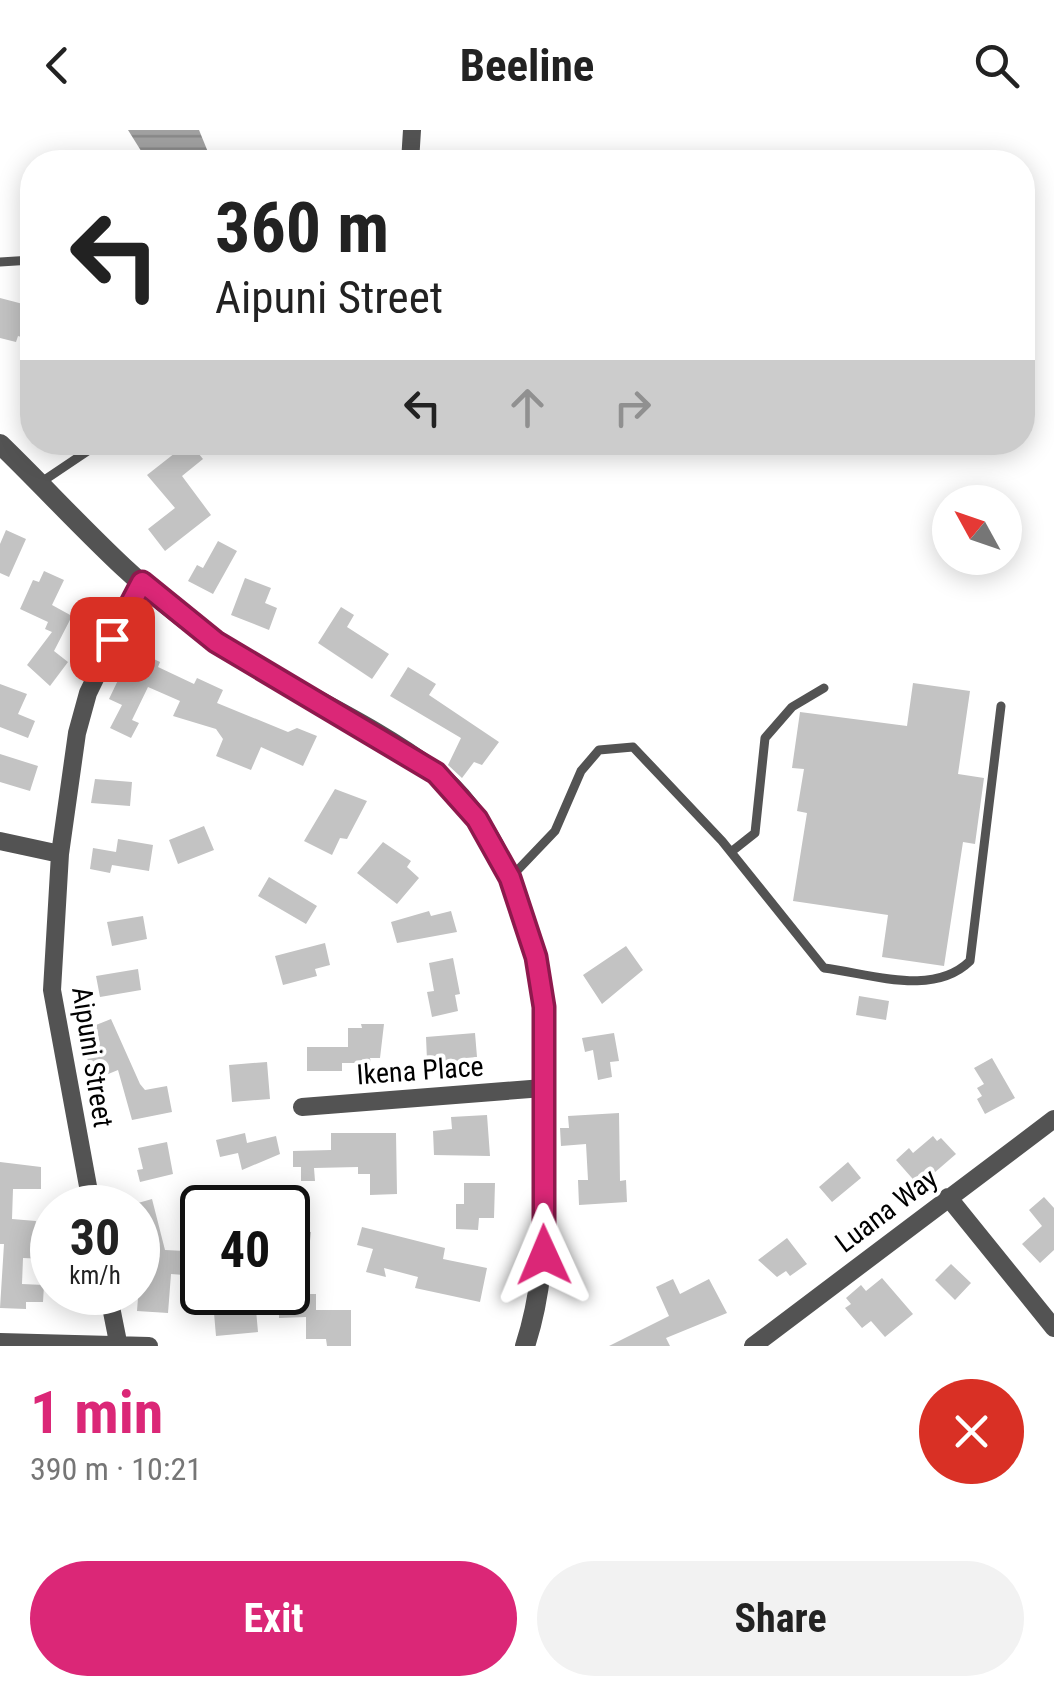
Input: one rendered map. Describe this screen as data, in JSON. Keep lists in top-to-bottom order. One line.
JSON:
{"streets":{"street":["Aipuni Street","Ikena Place","Luana Way"]},"north":"top left","page":{"header":"Beeline","turn":["360 m","Aipuni Street"],"speed":"30 km/h","limit":"40","heading":["1 min","390 m · 10:21"],"buttons":["Exit","Share"]}}
